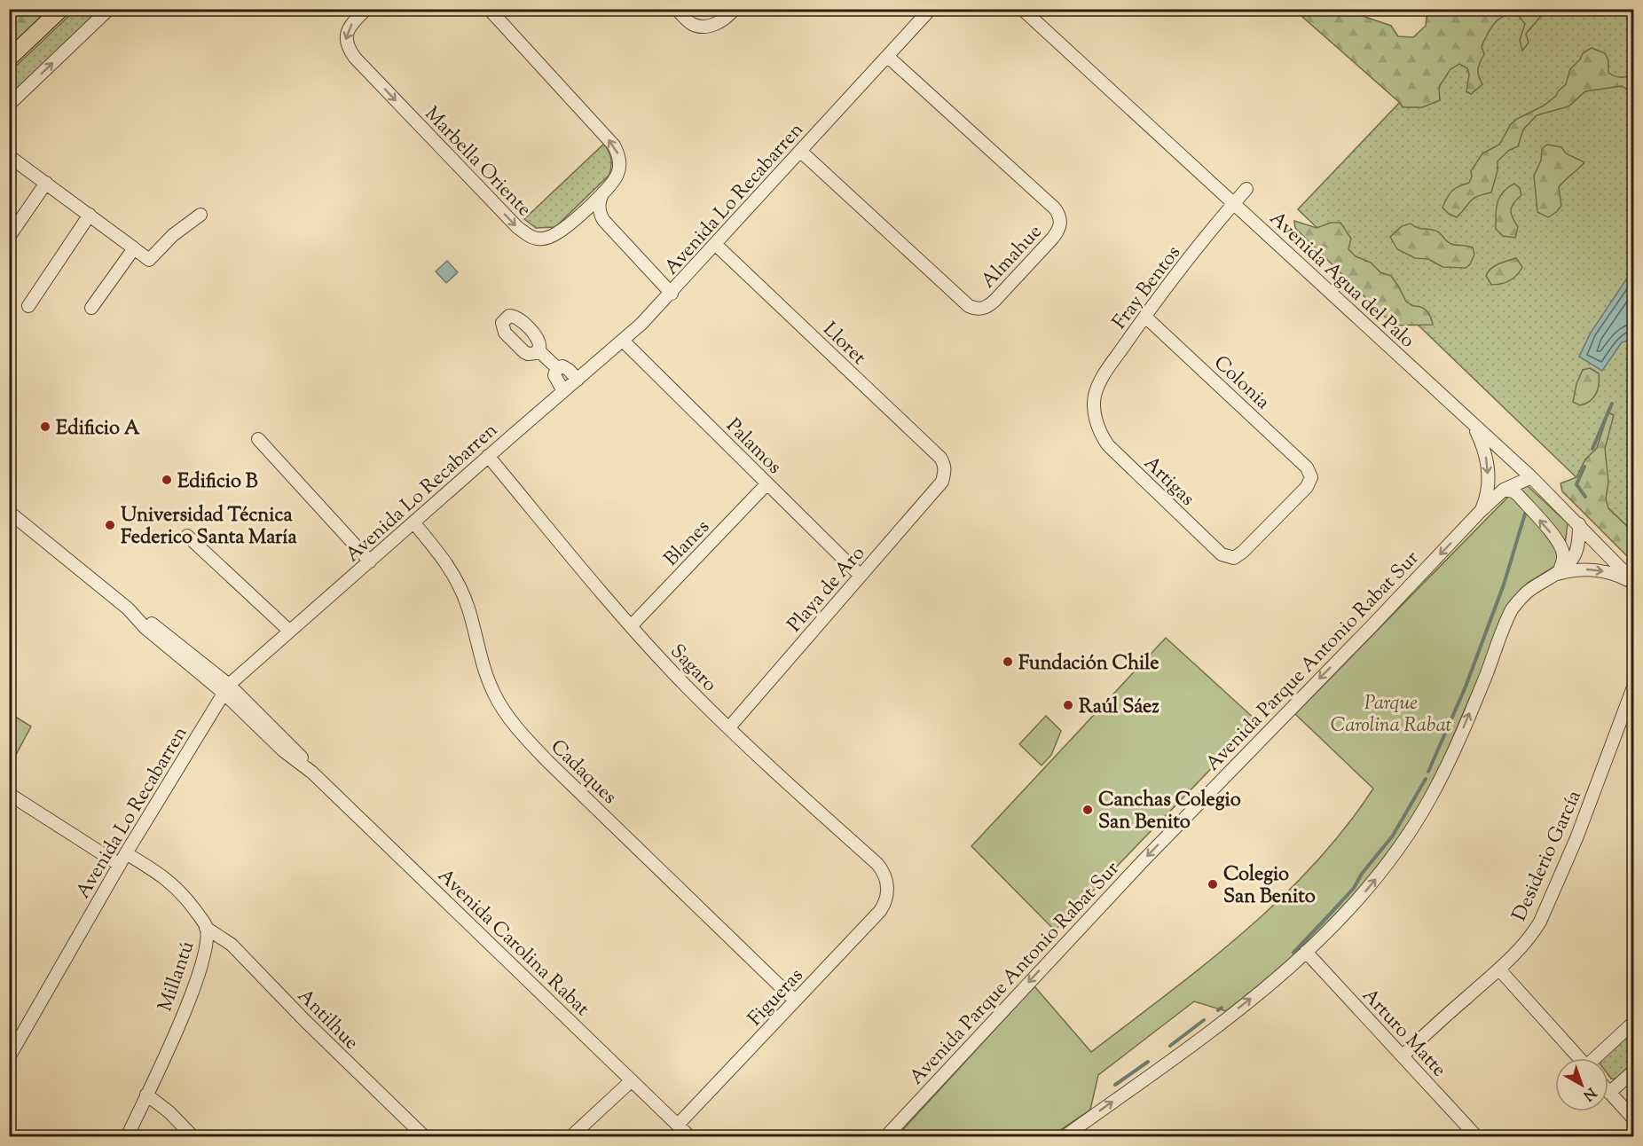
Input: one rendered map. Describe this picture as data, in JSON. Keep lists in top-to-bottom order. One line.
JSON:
{"streets":{"street":["Marbella Oriente","Avenida Lo Recabarren","Almahue","Avenida Agua del Palo","Fray Bentos","Lloret","Colonia","Palamos","Artigas","Blanes","Playa de Aro","Avenida Parque Antonio Rabat Sur","Sagaro","Cadaques","Desiderio García","Avenida Carolina Rabat","Millantú","Figueras","Antilhue","Arturo Matte"]},"crossings":[["Avenida Lo Recabarren","Almahue"],["Avenida Lo Recabarren","Lloret"],["Avenida Lo Recabarren","Palamos"],["Avenida Lo Recabarren","Sagaro"],["Avenida Lo Recabarren","Cadaques"],["Avenida Lo Recabarren","Avenida Carolina Rabat"],["Avenida Lo Recabarren","Millantú"],["Avenida Agua del Palo","Fray Bentos"],["Avenida Agua del Palo","Avenida Parque Antonio Rabat Sur"],["Fray Bentos","Colonia"],["Fray Bentos","Artigas"],["Lloret","Playa de Aro"],["Colonia","Artigas"],["Palamos","Blanes"],["Palamos","Playa de Aro"],["Blanes","Sagaro"],["Playa de Aro","Sagaro"],["Sagaro","Figueras"],["Cadaques","Figueras"],["Desiderio García","Arturo Matte"],["Avenida Carolina Rabat","Figueras"],["Millantú","Antilhue"]],"one_way":["Marbella Oriente","Avenida Parque Antonio Rabat Sur"],"parks":["Parque Carolina Rabat"],"places":["Edificio A","Edificio B","Universidad Técnica Federico Santa María","Fundación Chile","Raúl Sáez","Canchas Colegio San Benito","Colegio San Benito"],"north":"bottom right"}
